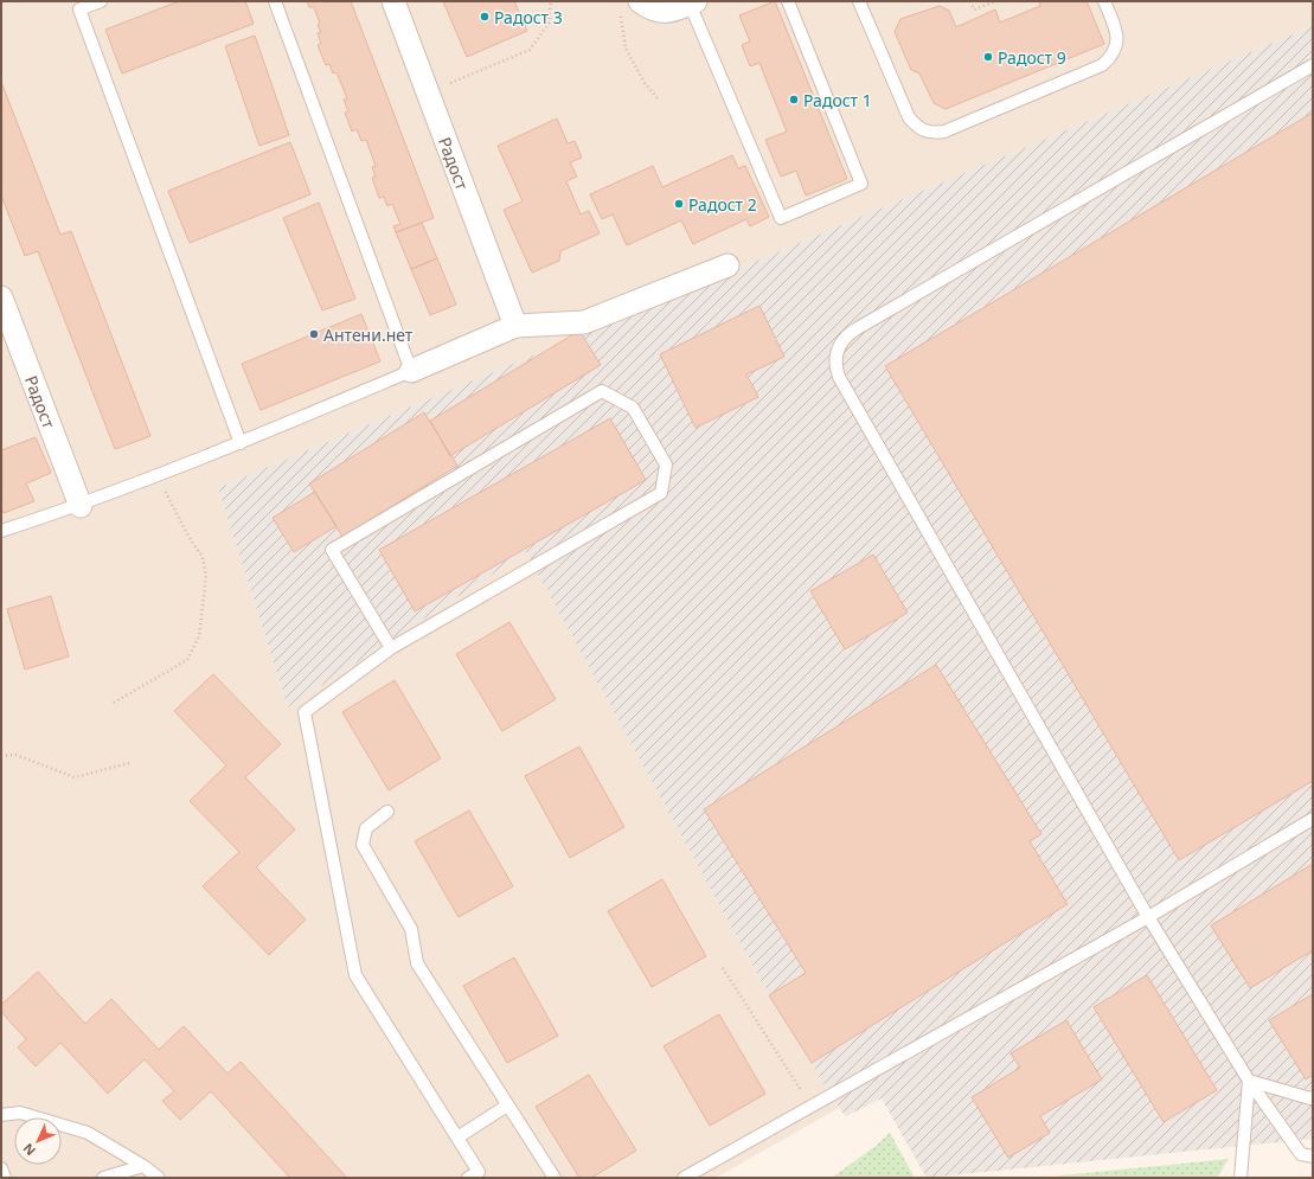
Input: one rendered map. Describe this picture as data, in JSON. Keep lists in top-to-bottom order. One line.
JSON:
{"streets":{"street":["Радост"]},"places":["Радост 3","Радост 9","Радост 1","Радост 2","Антени.нет"],"north":"bottom left"}
